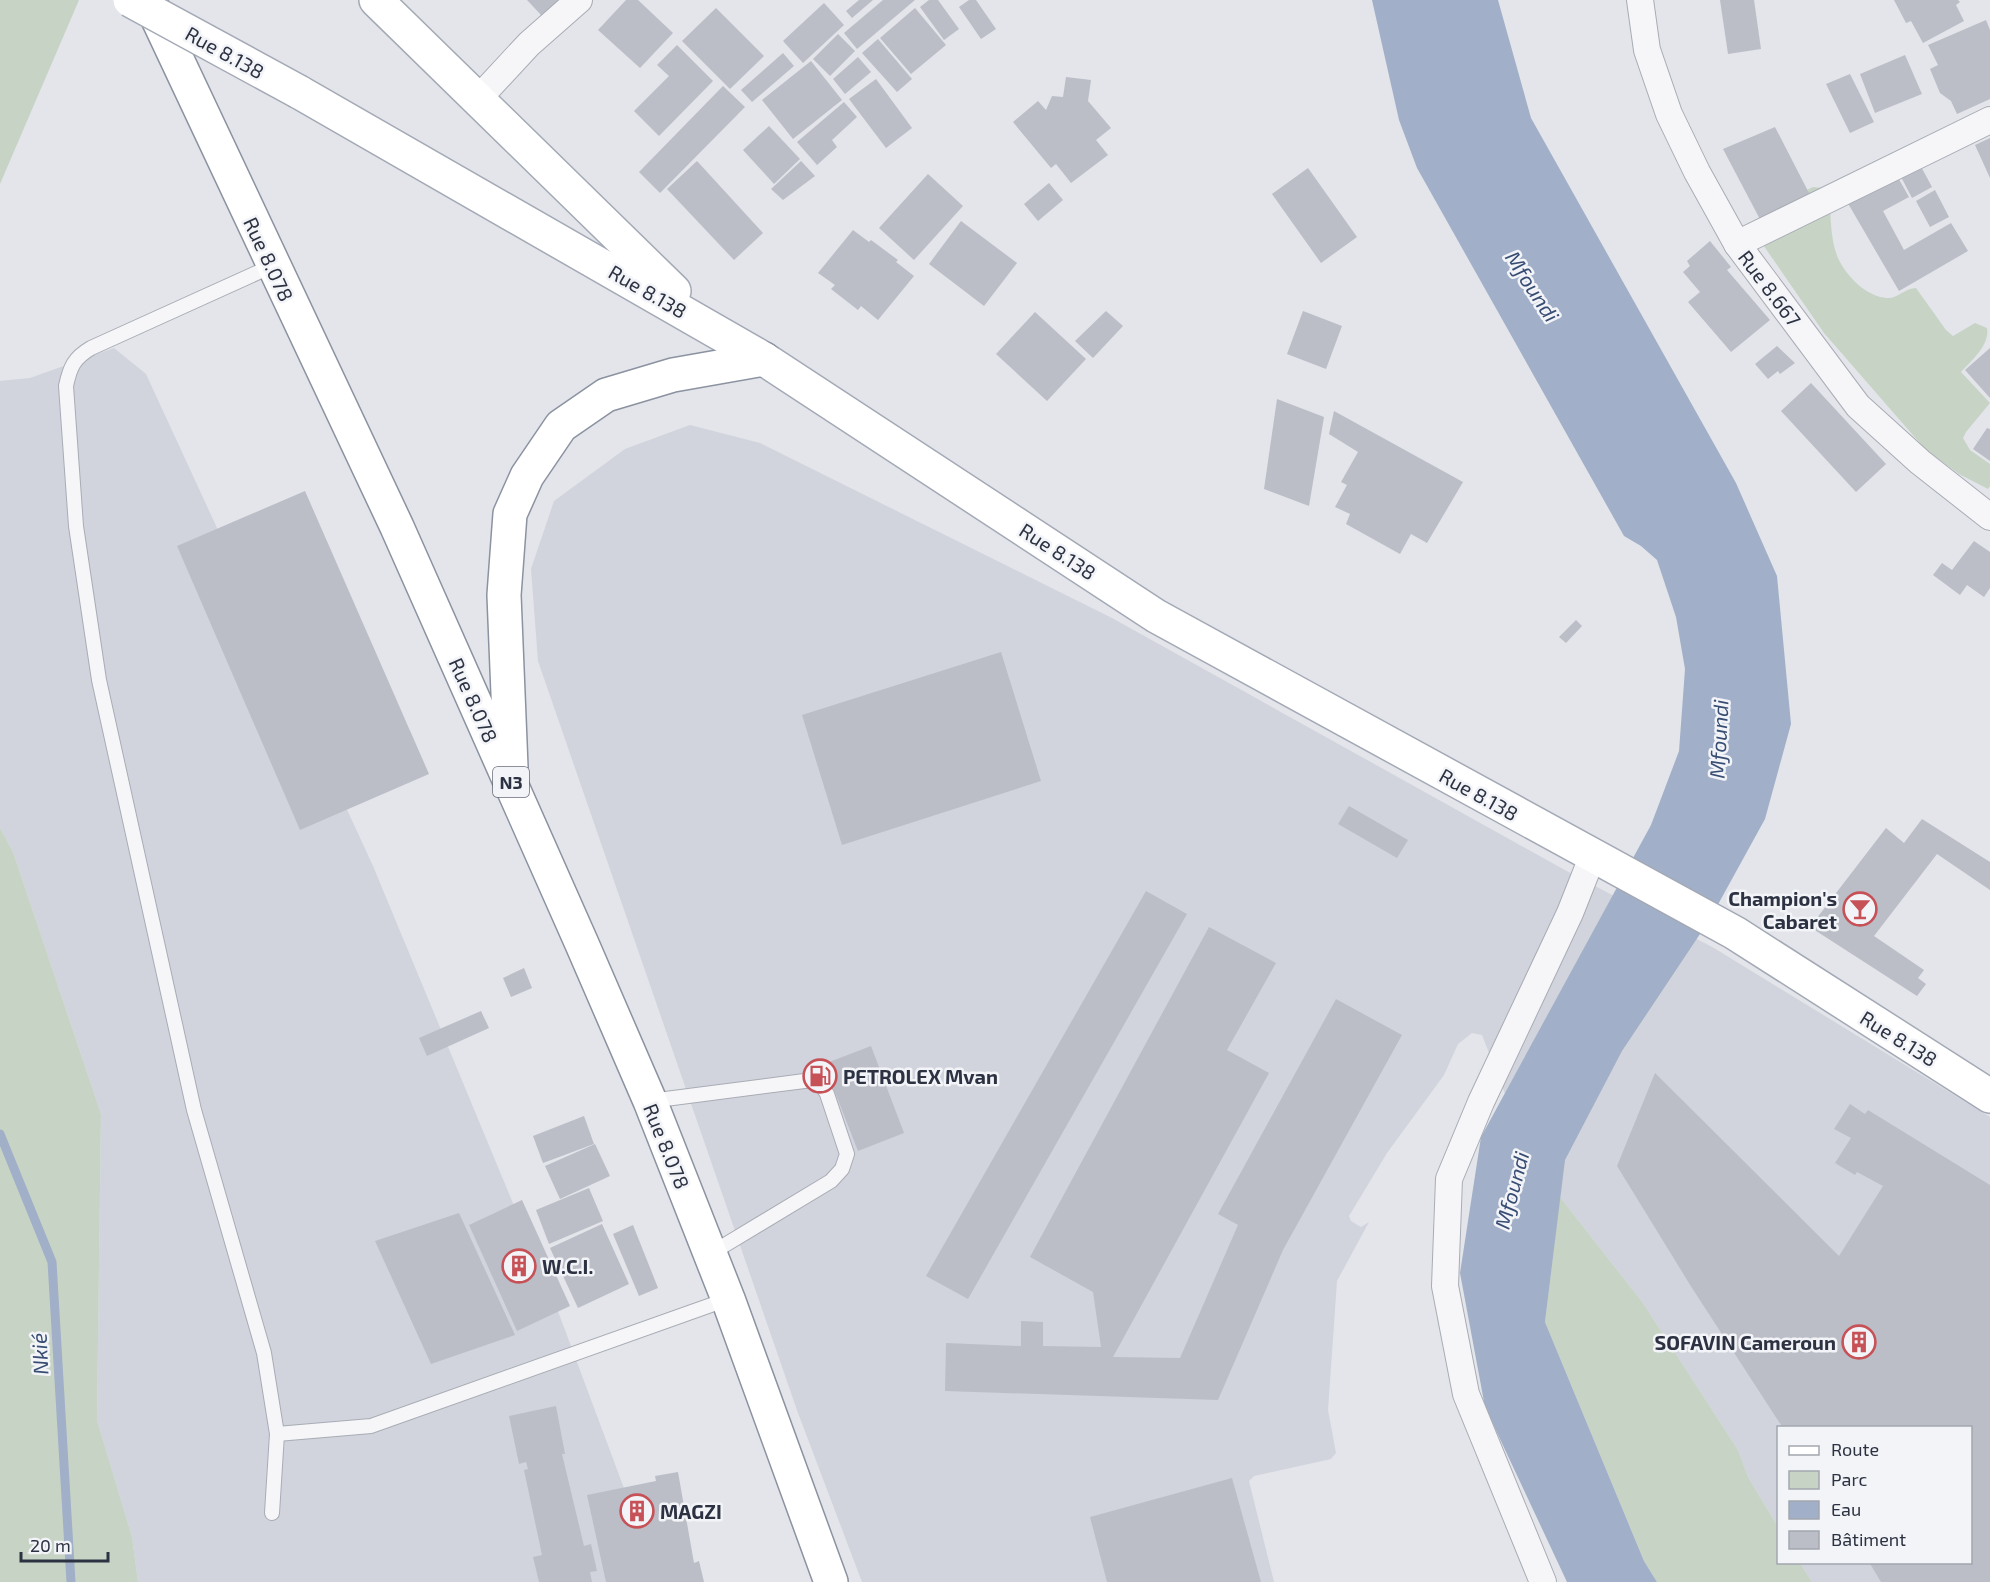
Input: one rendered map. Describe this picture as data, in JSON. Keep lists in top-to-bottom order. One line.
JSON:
{"streets":{"main road":["Rue 8.138","Rue 8.078","N3"],"street":["Rue 8.667"]},"water":["Mfoundi","Nkié"],"places":{"bar":["Champion's Cabaret"],"fuel station":["PETROLEX Mvan"],"building":["W.C.I.","SOFAVIN Cameroun","MAGZI"]},"legend":["Route","Parc","Eau","Bâtiment"],"scale_bar":"20 m"}
